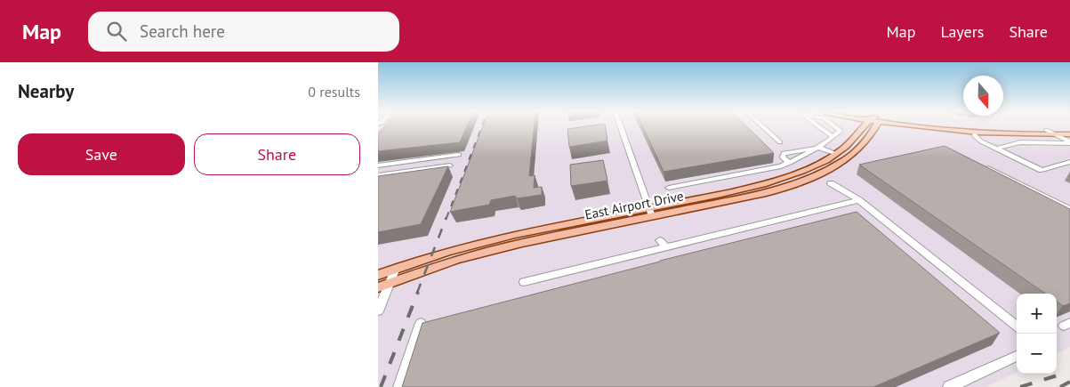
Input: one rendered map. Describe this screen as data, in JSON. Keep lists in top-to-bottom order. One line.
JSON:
{"streets":{"main road":["East Airport Drive"]},"north":"bottom","page":{"header":"Map","search":"Search here","nav":["Map","Layers","Share"],"heading":["Nearby","0 results"],"buttons":["Save","Share"],"map_buttons":["+","−"]}}
